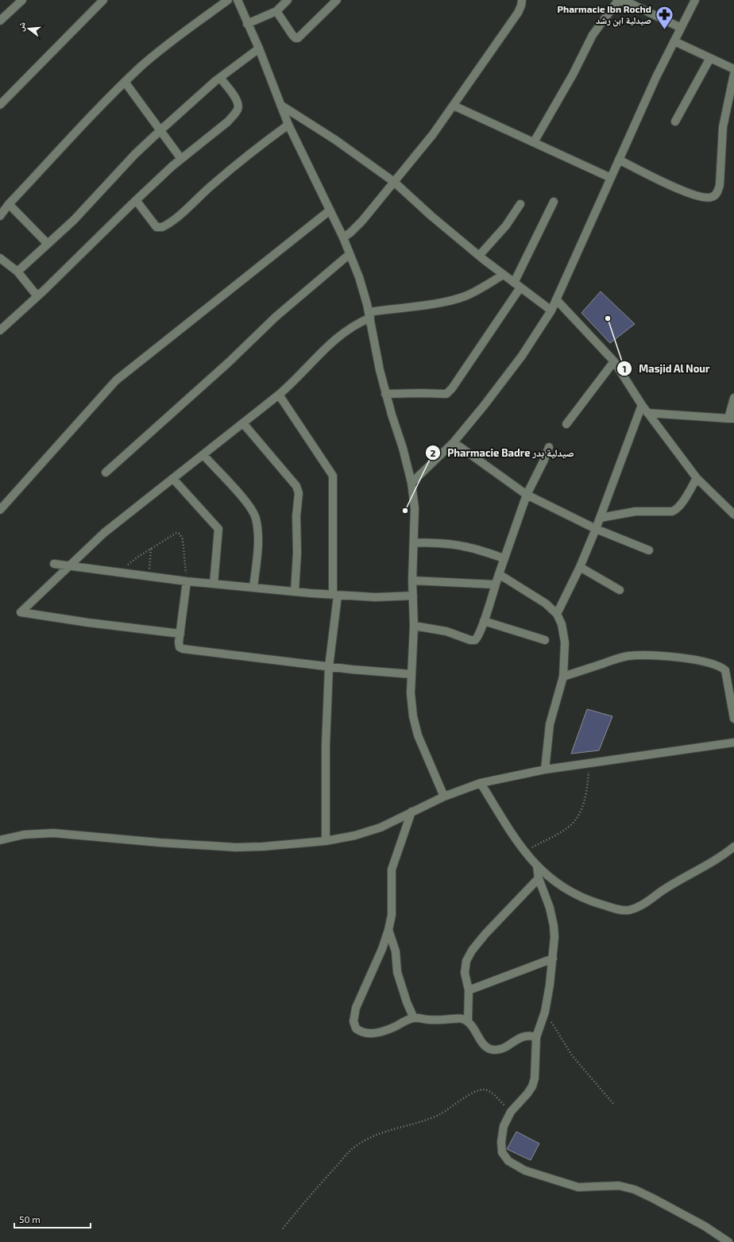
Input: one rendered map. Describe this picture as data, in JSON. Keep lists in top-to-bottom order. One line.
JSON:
{"places":{"pharmacy":["Pharmacie Ibn Rochd صيدلية ابن رشد"],"other":["Masjid Al Nour","Pharmacie Badre صيدلية بدر"]},"scale_bar":"50 m","north":"left"}
